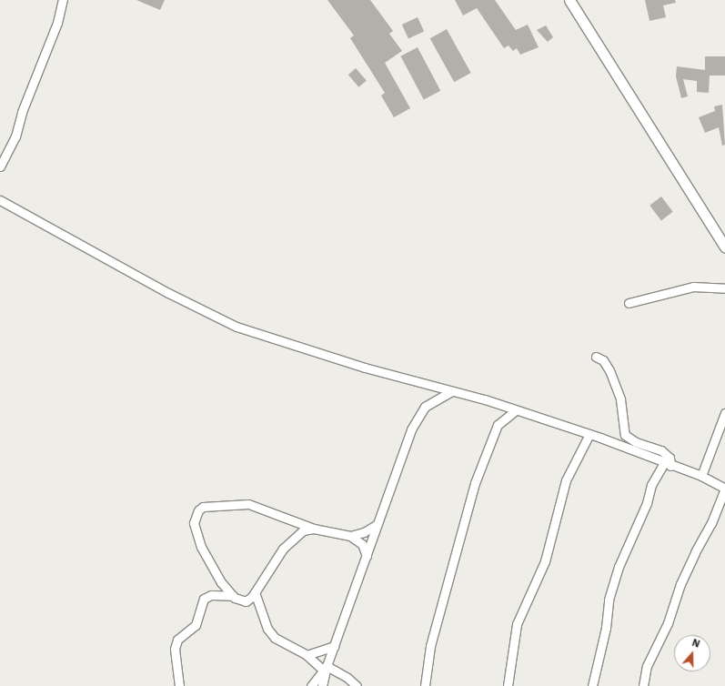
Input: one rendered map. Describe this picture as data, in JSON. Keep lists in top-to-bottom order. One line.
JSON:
{"north":"top"}
